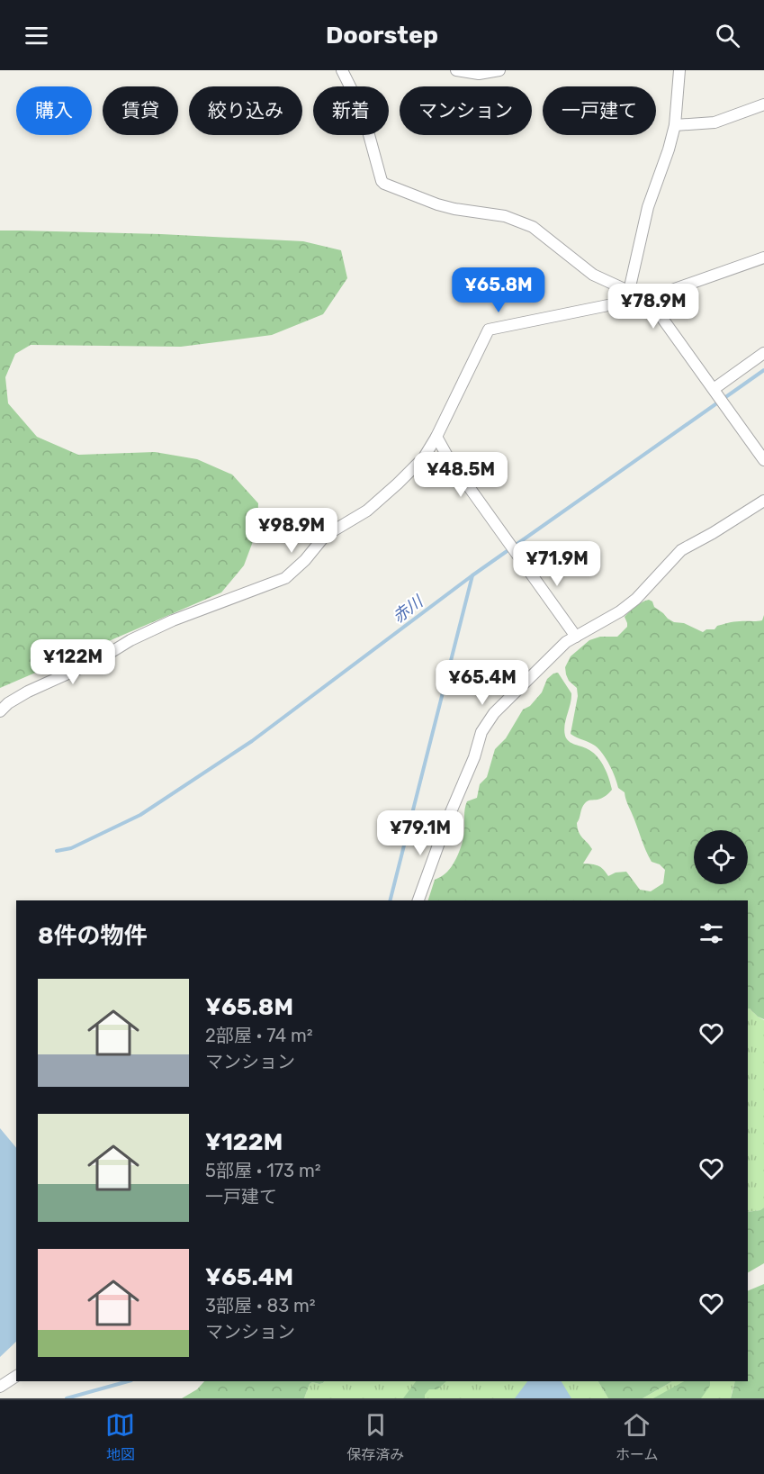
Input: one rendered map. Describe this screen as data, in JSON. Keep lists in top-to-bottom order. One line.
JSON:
{"water":["赤川"],"page":{"header":"Doorstep","chip":["購入","賃貸","絞り込み","新着","マンション","一戸建て"],"price":["¥65.8M","¥78.9M","¥48.5M","¥98.9M","¥71.9M","¥122M","¥65.4M","¥79.1M"],"heading":"8件の物件","list":[{"name":"¥65.8M","note":"2部屋 · 74 m² · マンション"},{"name":"¥122M","note":"5部屋 · 173 m² · 一戸建て"},{"name":"¥65.4M","note":"3部屋 · 83 m² · マンション"}],"tabs":["地図","保存済み","ホーム"]}}
